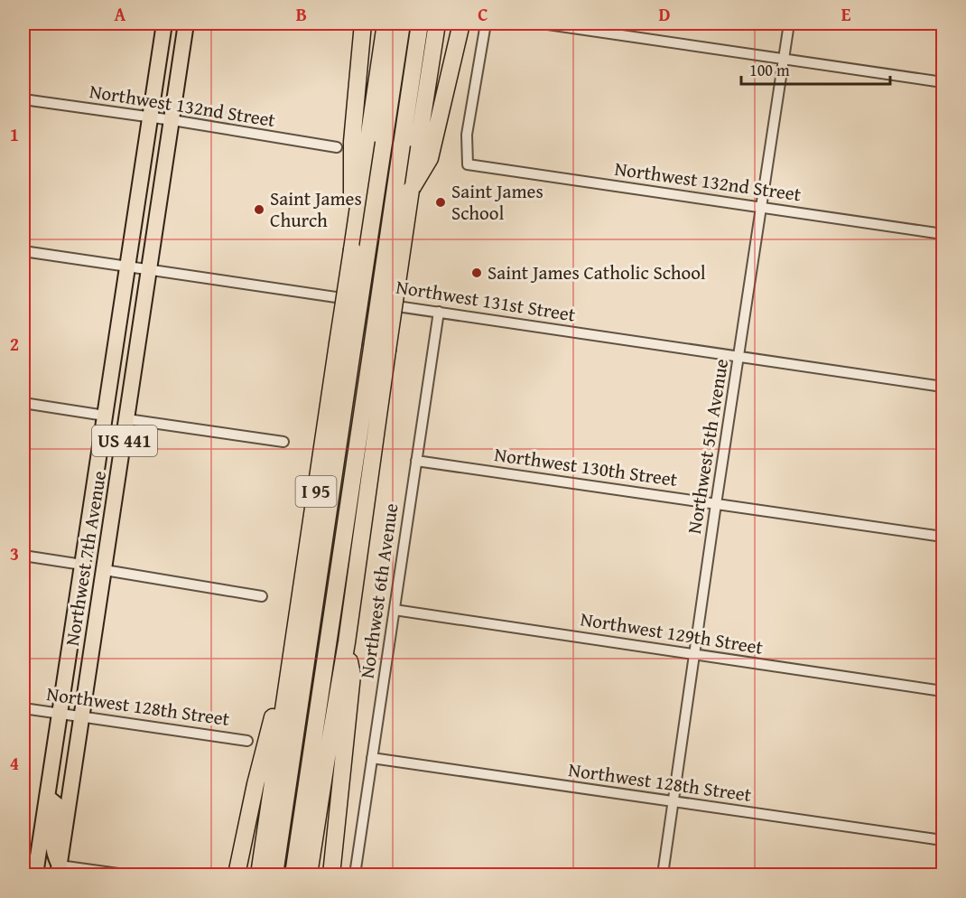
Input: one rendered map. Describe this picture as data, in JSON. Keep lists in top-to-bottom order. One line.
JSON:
{"streets":{"highway":["I 95"],"main road":["US 441","Northwest 7th Avenue"],"street":["Northwest 132nd Street","Northwest 131st Street","Northwest 5th Avenue","Northwest 130th Street","Northwest 6th Avenue","Northwest 129th Street","Northwest 128th Street"]},"crossings":[["Northwest 132nd Street","Northwest 5th Avenue"],["Northwest 132nd Street","I 95"],["Northwest 132nd Street","Northwest 7th Avenue"],["Northwest 131st Street","Northwest 5th Avenue"],["Northwest 131st Street","Northwest 7th Avenue"],["Northwest 131st Street","Northwest 6th Avenue"],["Northwest 5th Avenue","Northwest 130th Street"],["Northwest 5th Avenue","Northwest 129th Street"],["Northwest 5th Avenue","Northwest 128th Street"],["Northwest 130th Street","Northwest 6th Avenue"],["Northwest 7th Avenue","Northwest 128th Street"],["Northwest 6th Avenue","Northwest 129th Street"],["Northwest 6th Avenue","Northwest 128th Street"]],"places":["Saint James School","Saint James Church","Saint James Catholic School"],"scale_bar":"100 m","grid":{"columns":["A","B","C","D","E"],"rows":["1","2","3","4"]}}
